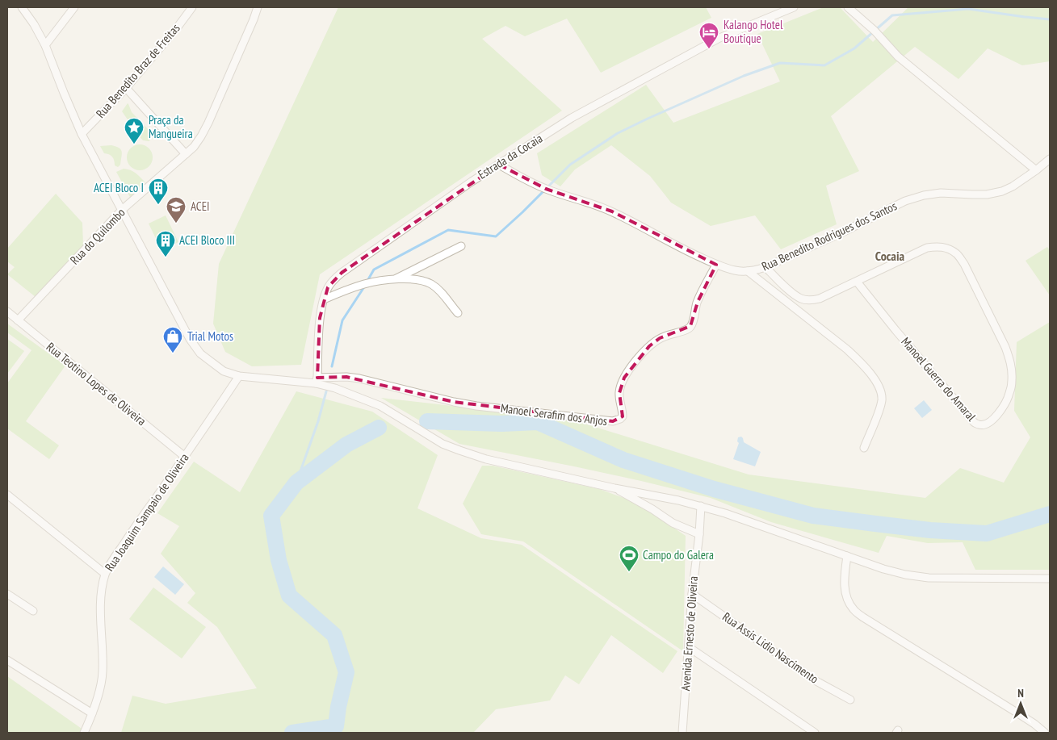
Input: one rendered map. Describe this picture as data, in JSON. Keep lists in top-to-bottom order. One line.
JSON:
{"streets":{"street":["Rua Benedito Braz de Freitas","Estrada da Cocaia","Rua do Quilombo","Rua Benedito Rodrigues dos Santos","Manoel Guerra do Amaral","Rua Teotino Lopes de Oliveira","Manoel Serafim dos Anjos","Rua Joaquim Sampaio de Oliveira","Avenida Ernesto de Oliveira","Rua Assis Lidio Nascimento"]},"crossings":[["Estrada da Cocaia","Rua Benedito Rodrigues dos Santos"],["Estrada da Cocaia","Manoel Serafim dos Anjos"],["Rua do Quilombo","Rua Teotino Lopes de Oliveira"],["Rua Benedito Rodrigues dos Santos","Manoel Serafim dos Anjos"],["Rua Teotino Lopes de Oliveira","Rua Joaquim Sampaio de Oliveira"],["Avenida Ernesto de Oliveira","Rua Assis Lidio Nascimento"]],"districts":["Cocaia"],"places":{"hotel":["Kalango Hotel Boutique"],"place":["Praça da Mangueira"],"building":["ACEI Bloco I","ACEI Bloco III"],"school or university":["ACEI"],"shop":["Trial Motos"],"sports":["Campo do Galera"]},"north":"top"}
